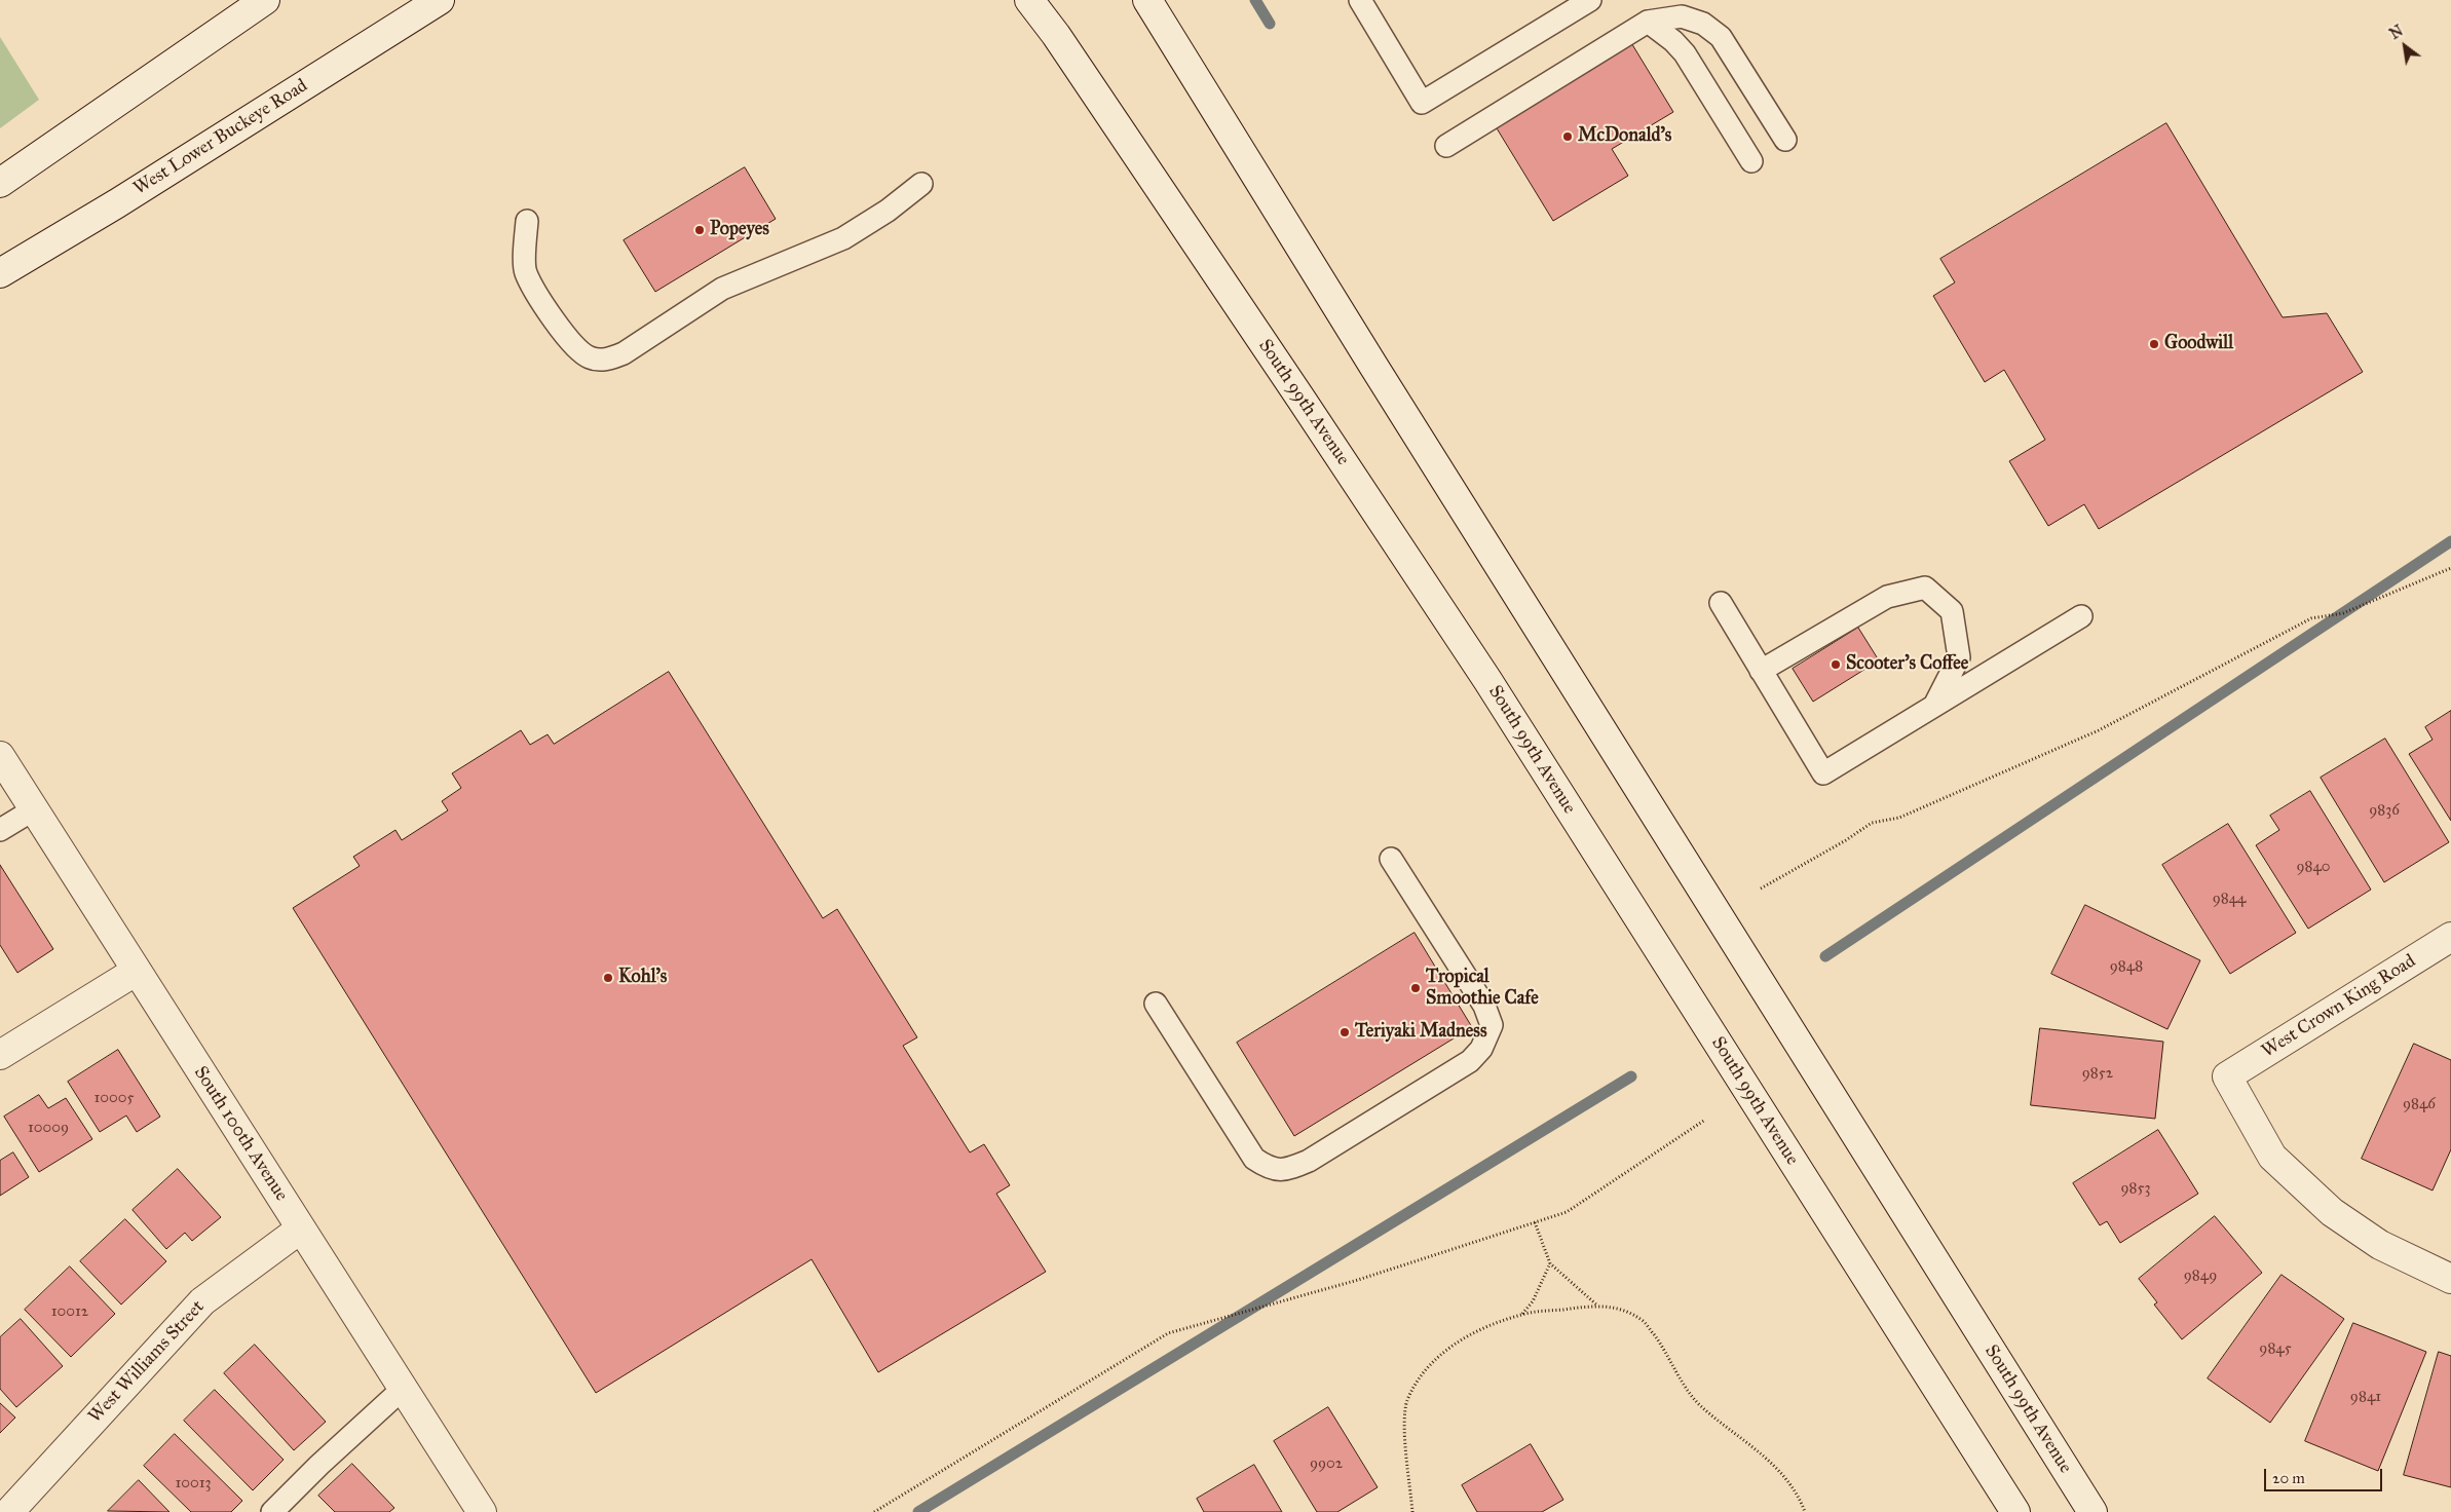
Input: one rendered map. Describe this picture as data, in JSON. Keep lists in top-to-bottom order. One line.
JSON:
{"streets":{"main road":["West Lower Buckeye Road","South 99th Avenue","West Crown King Road","South 100th Avenue","West Williams Street"]},"crossings":[["South 100th Avenue","West Williams Street"]],"places":["McDonald's","Popeyes","Goodwill","Scooter's Coffee","Kohl's","Tropical Smoothie Cafe","Teriyaki Madness"],"house_numbers":["9836","9840","9844","9848","9852","10005","9846","10009","9853","9849","10012","9845","9841","9902","10013"],"scale_bar":"20 m","north":"top left"}
